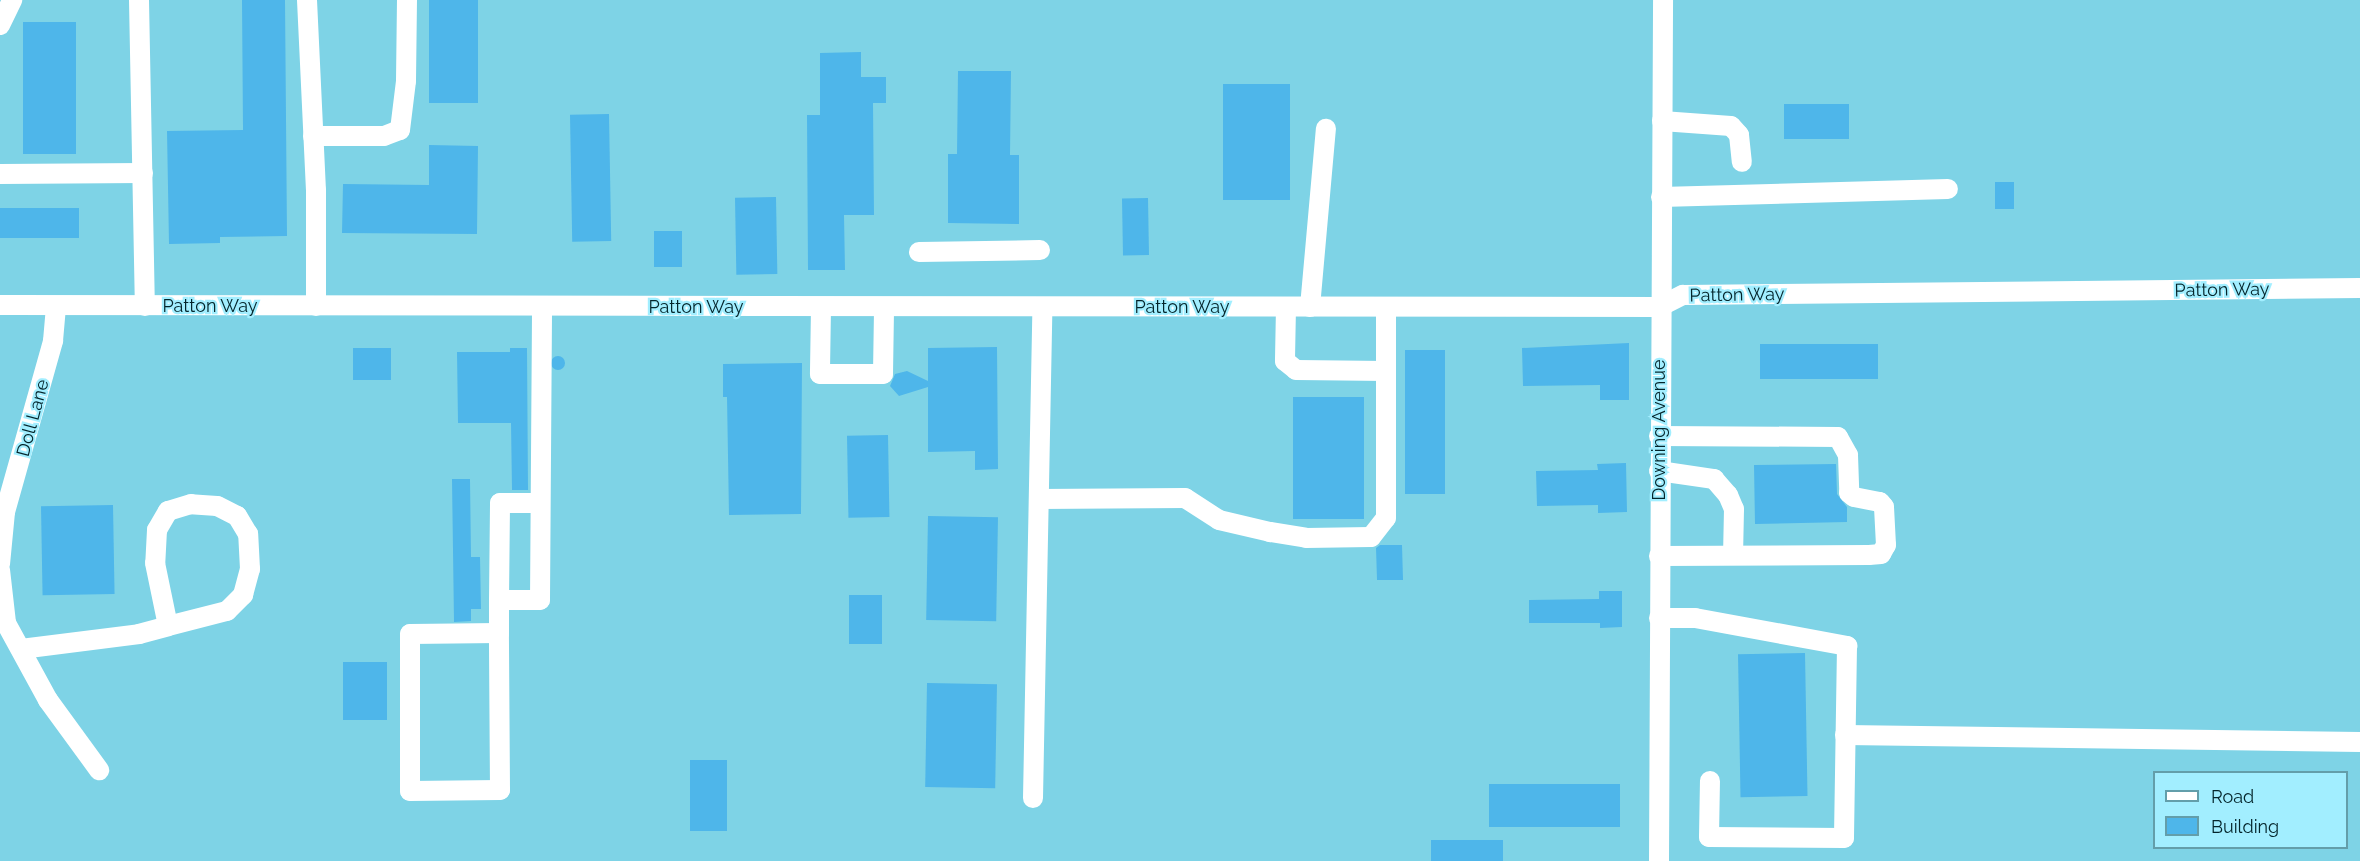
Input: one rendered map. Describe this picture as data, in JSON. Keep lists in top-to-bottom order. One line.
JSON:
{"streets":{"street":["Patton Way","Doll Lane","Downing Avenue"]},"crossings":[["Patton Way","Doll Lane"],["Patton Way","Downing Avenue"]],"legend":["Road","Building"]}
